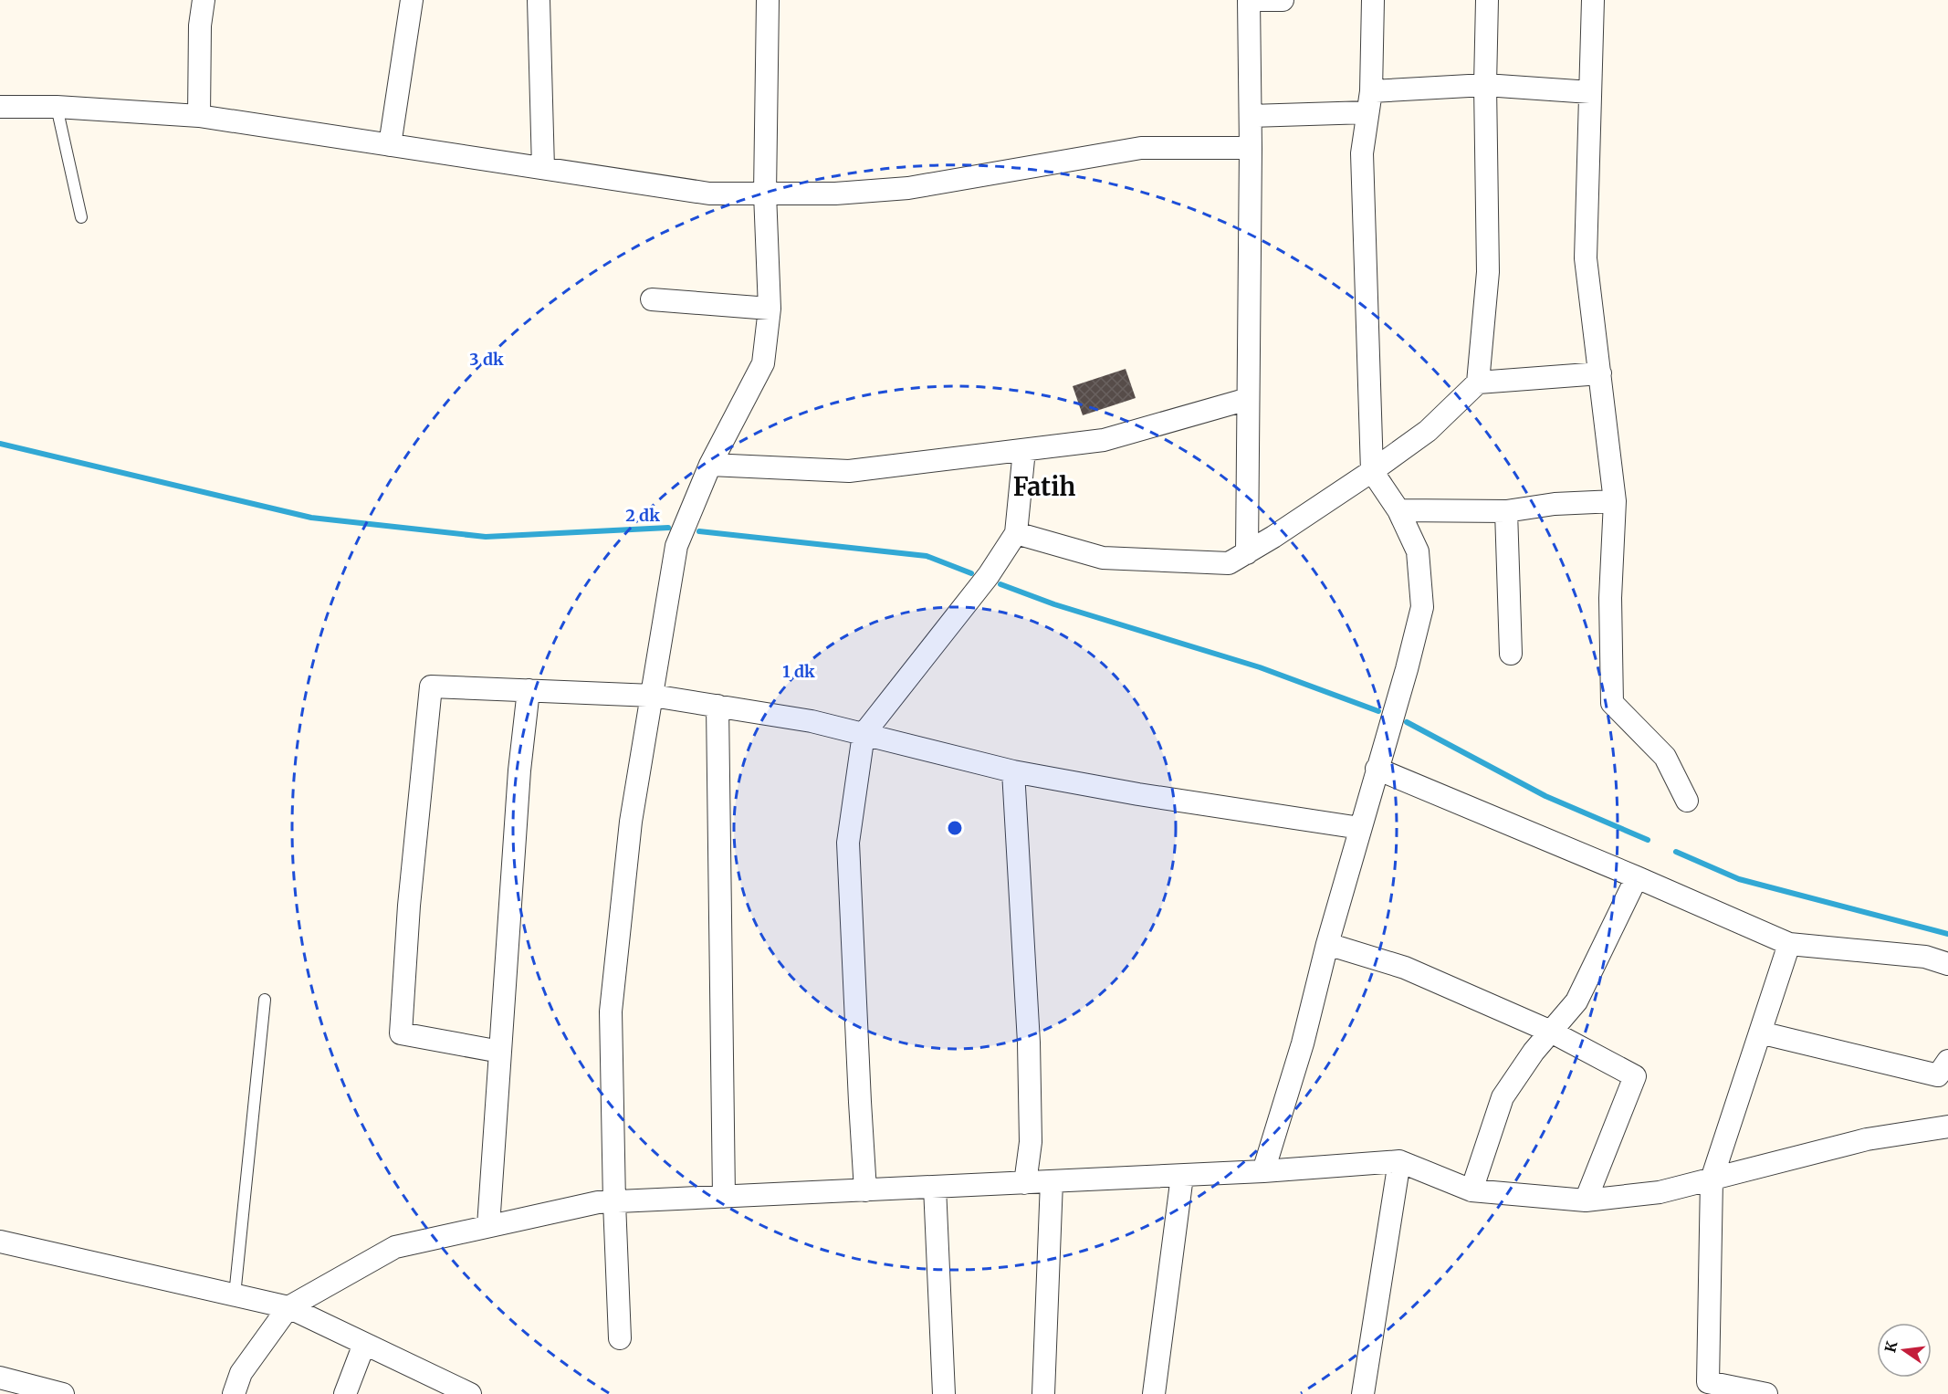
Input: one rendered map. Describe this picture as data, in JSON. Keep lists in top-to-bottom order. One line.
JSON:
{"districts":["Fatih"],"north":"left","rings":["3 dk","2 dk","1 dk"]}
